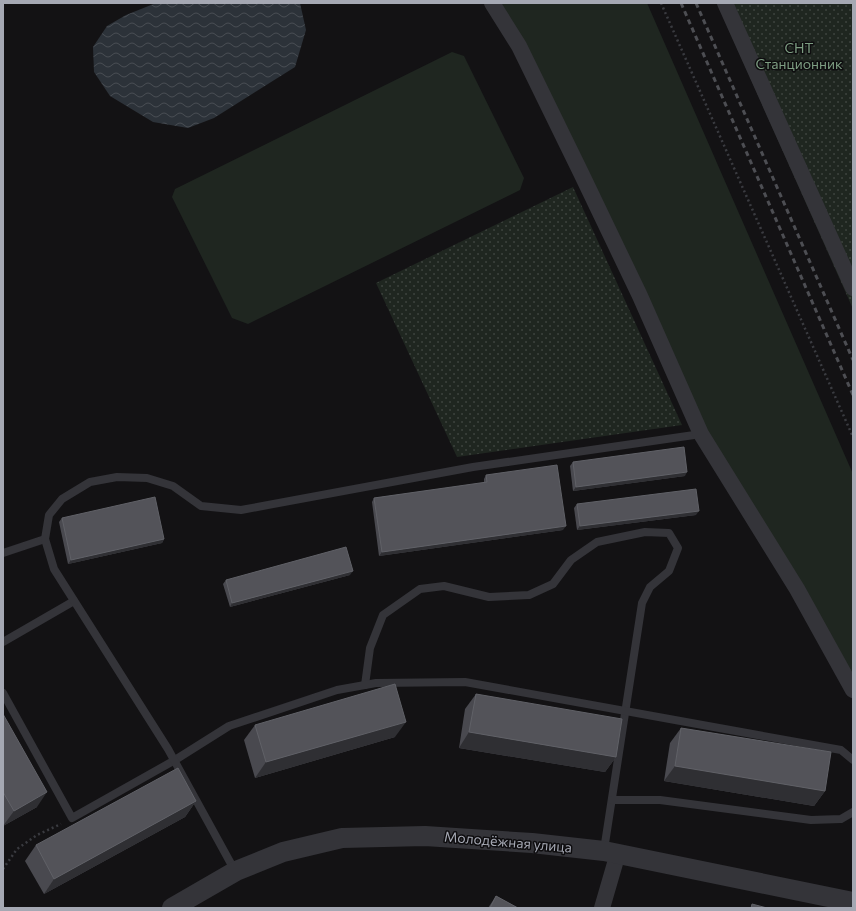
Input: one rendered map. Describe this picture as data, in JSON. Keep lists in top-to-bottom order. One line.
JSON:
{"streets":{"street":["Молодёжная улица"]},"parks":["СНТ Станционник"]}
